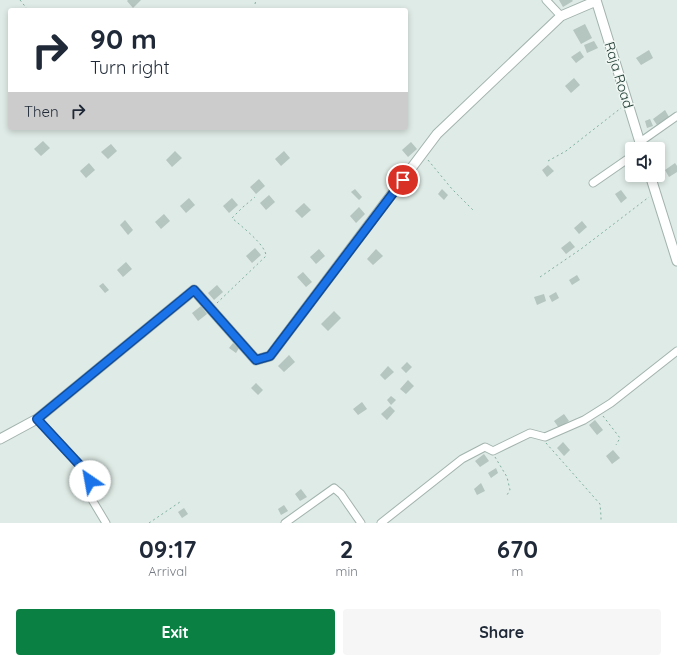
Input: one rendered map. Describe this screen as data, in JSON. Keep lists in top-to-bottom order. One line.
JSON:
{"streets":{"street":["Raja Road"]},"page":{"turn":["90 m","Turn right"],"then":"Then","eta":["09:17","Arrival","2","min","670","m"],"buttons":["Exit","Share"]}}
